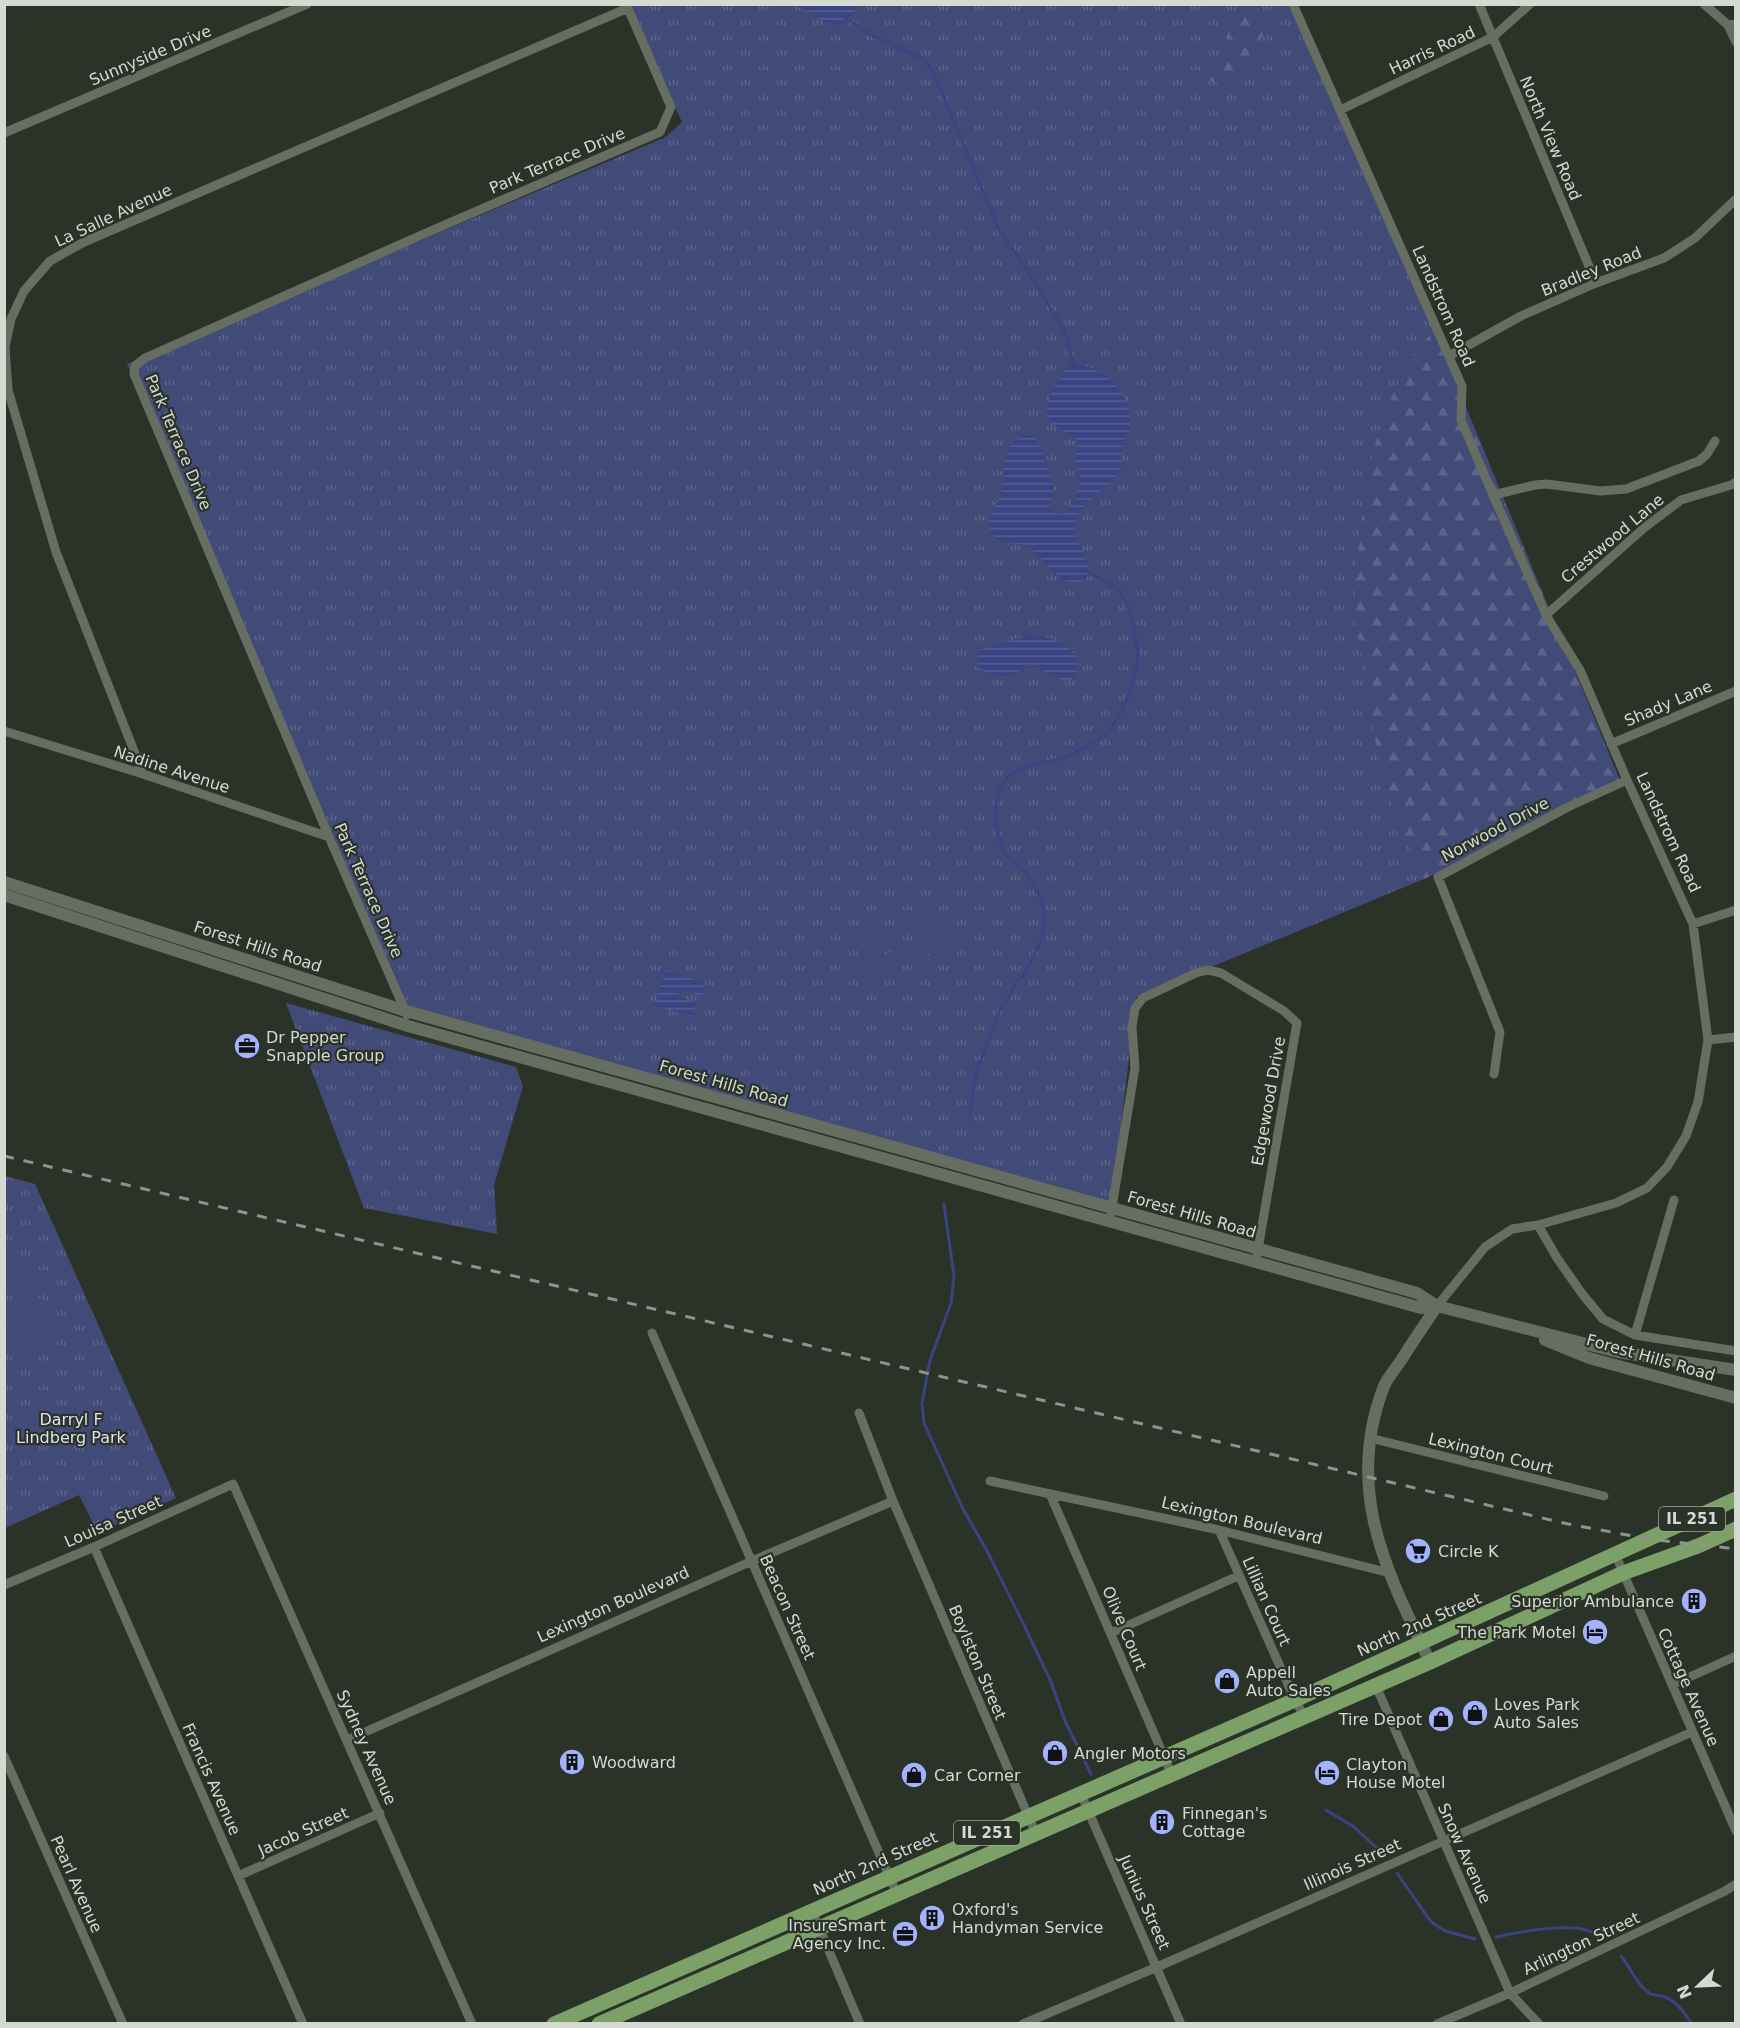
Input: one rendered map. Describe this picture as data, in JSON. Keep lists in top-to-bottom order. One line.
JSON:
{"streets":{"main road":["IL 251","North 2nd Street"],"street":["Harris Road","Sunnyside Drive","North View Road","Park Terrace Drive","La Salle Avenue","Bradley Road","Landstrom Road","Crestwood Lane","Shady Lane","Nadine Avenue","Norwood Drive","Forest Hills Road","Edgewood Drive","Lexington Court","Lexington Boulevard","Louisa Street","Lillian Court","Beacon Street","Olive Court","Boylston Street","Cottage Avenue","Sydney Avenue","Francis Avenue","Jacob Street","Snow Avenue","Illinois Street","Pearl Avenue","Junius Street","Arlington Street"]},"crossings":[["Harris Road","North View Road"],["Harris Road","Landstrom Road"],["North View Road","Bradley Road"],["Park Terrace Drive","La Salle Avenue"],["Park Terrace Drive","Nadine Avenue"],["Park Terrace Drive","Forest Hills Road"],["La Salle Avenue","Nadine Avenue"],["Bradley Road","Landstrom Road"],["Landstrom Road","Crestwood Lane"],["Landstrom Road","Shady Lane"],["Landstrom Road","Norwood Drive"],["Landstrom Road","Forest Hills Road"],["Landstrom Road","Lexington Court"],["Landstrom Road","Lexington Boulevard"],["Forest Hills Road","Edgewood Drive"],["IL 251","Lillian Court"],["IL 251","Beacon Street"],["IL 251","Olive Court"],["IL 251","Boylston Street"],["IL 251","Cottage Avenue"],["IL 251","Snow Avenue"],["IL 251","Junius Street"],["Lexington Boulevard","Lillian Court"],["Lexington Boulevard","Beacon Street"],["Lexington Boulevard","Olive Court"],["Lexington Boulevard","Boylston Street"],["Lexington Boulevard","Sydney Avenue"],["Louisa Street","Sydney Avenue"],["Louisa Street","Francis Avenue"],["Lillian Court","North 2nd Street"],["Beacon Street","North 2nd Street"],["North 2nd Street","Olive Court"],["North 2nd Street","Boylston Street"],["North 2nd Street","Cottage Avenue"],["North 2nd Street","Junius Street"],["Cottage Avenue","Illinois Street"],["Sydney Avenue","Jacob Street"],["Francis Avenue","Jacob Street"],["Snow Avenue","Illinois Street"],["Snow Avenue","Arlington Street"],["Illinois Street","Junius Street"]],"parks":["Darryl F Lindberg Park"],"places":{"office":["Dr Pepper Snapple Group","InsureSmart Agency Inc."],"supermarket":["Circle K"],"building":["Superior Ambulance","Woodward","Finnegan's Cottage","Oxford's Handyman Service"],"hotel":["The Park Motel","Clayton House Motel"],"shop":["Appell Auto Sales","Loves Park Auto Sales","Tire Depot","Angler Motors","Car Corner"]},"north":"bottom left"}
